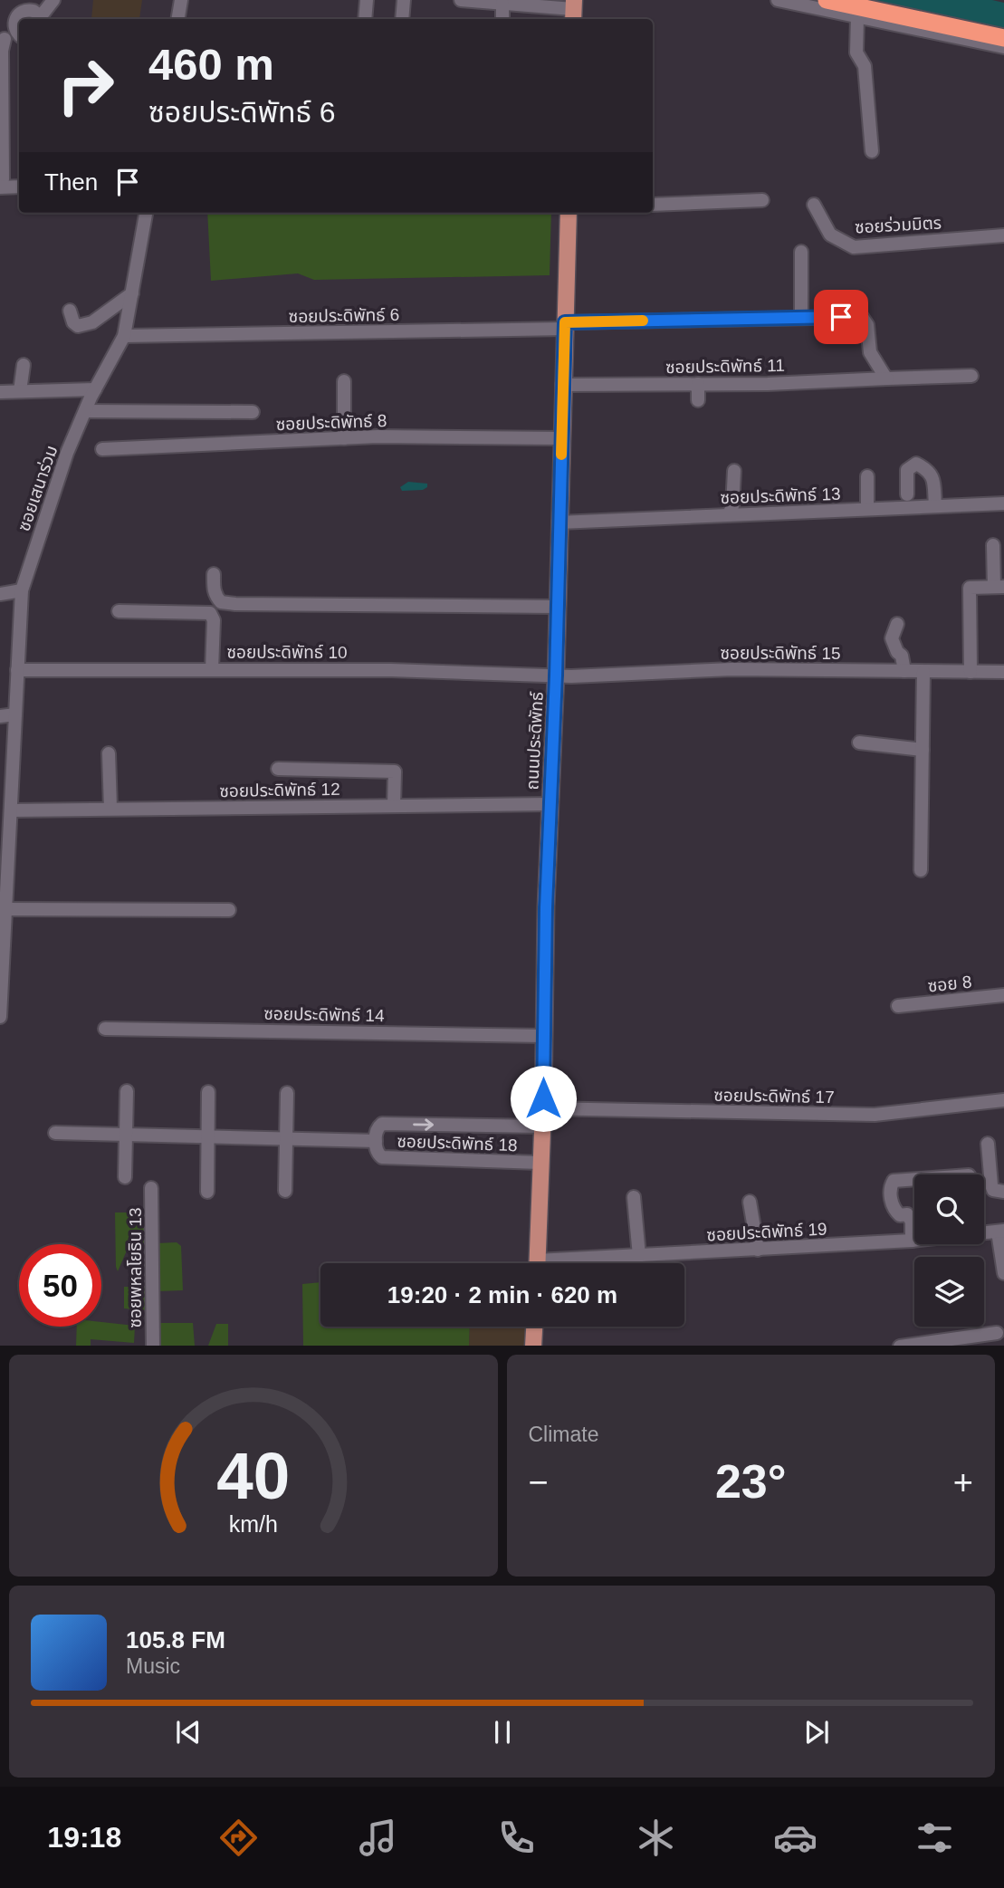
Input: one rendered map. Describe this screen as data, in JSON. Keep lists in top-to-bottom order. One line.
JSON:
{"streets":{"main road":["ถนนประดิพัทธ์"],"street":["ซอยร่วมมิตร","ซอยประดิพัทธ์ 6","ซอยประดิพัทธ์ 11","ซอยประดิพัทธ์ 8","ซอยเสนาร่วม","ซอยประดิพัทธ์ 13","ซอยประดิพัทธ์ 10","ซอยประดิพัทธ์ 15","ซอยประดิพัทธ์ 12","ซอย 8","ซอยประดิพัทธ์ 14","ซอยประดิพัทธ์ 17","ซอยประดิพัทธ์ 18","ซอยประดิพัทธ์ 19","ซอยพหลโยธิน 13"]},"crossings":[["ซอยประดิพัทธ์ 6","ซอยประดิพัทธ์ 11"],["ซอยประดิพัทธ์ 6","ซอยเสนาร่วม"],["ซอยประดิพัทธ์ 6","ถนนประดิพัทธ์"],["ซอยประดิพัทธ์ 11","ถนนประดิพัทธ์"],["ซอยประดิพัทธ์ 8","ถนนประดิพัทธ์"],["ซอยเสนาร่วม","ซอยประดิพัทธ์ 10"],["ซอยเสนาร่วม","ซอยประดิพัทธ์ 12"],["ซอยประดิพัทธ์ 13","ถนนประดิพัทธ์"],["ซอยประดิพัทธ์ 10","ซอยประดิพัทธ์ 15"],["ซอยประดิพัทธ์ 10","ถนนประดิพัทธ์"],["ซอยประดิพัทธ์ 15","ถนนประดิพัทธ์"],["ถนนประดิพัทธ์","ซอยประดิพัทธ์ 12"],["ถนนประดิพัทธ์","ซอยประดิพัทธ์ 14"],["ถนนประดิพัทธ์","ซอยประดิพัทธ์ 17"],["ถนนประดิพัทธ์","ซอยประดิพัทธ์ 18"]],"page":{"turn":["460 m","ซอยประดิพัทธ์ 6"],"then":"Then","limit":"50","trip":"19:20 · 2 min · 620 m","tile":"Climate","heat":["−","23°","+"],"song":["105.8 FM","Music"],"tabs":"19:18","gauge":["40","km/h"]}}
